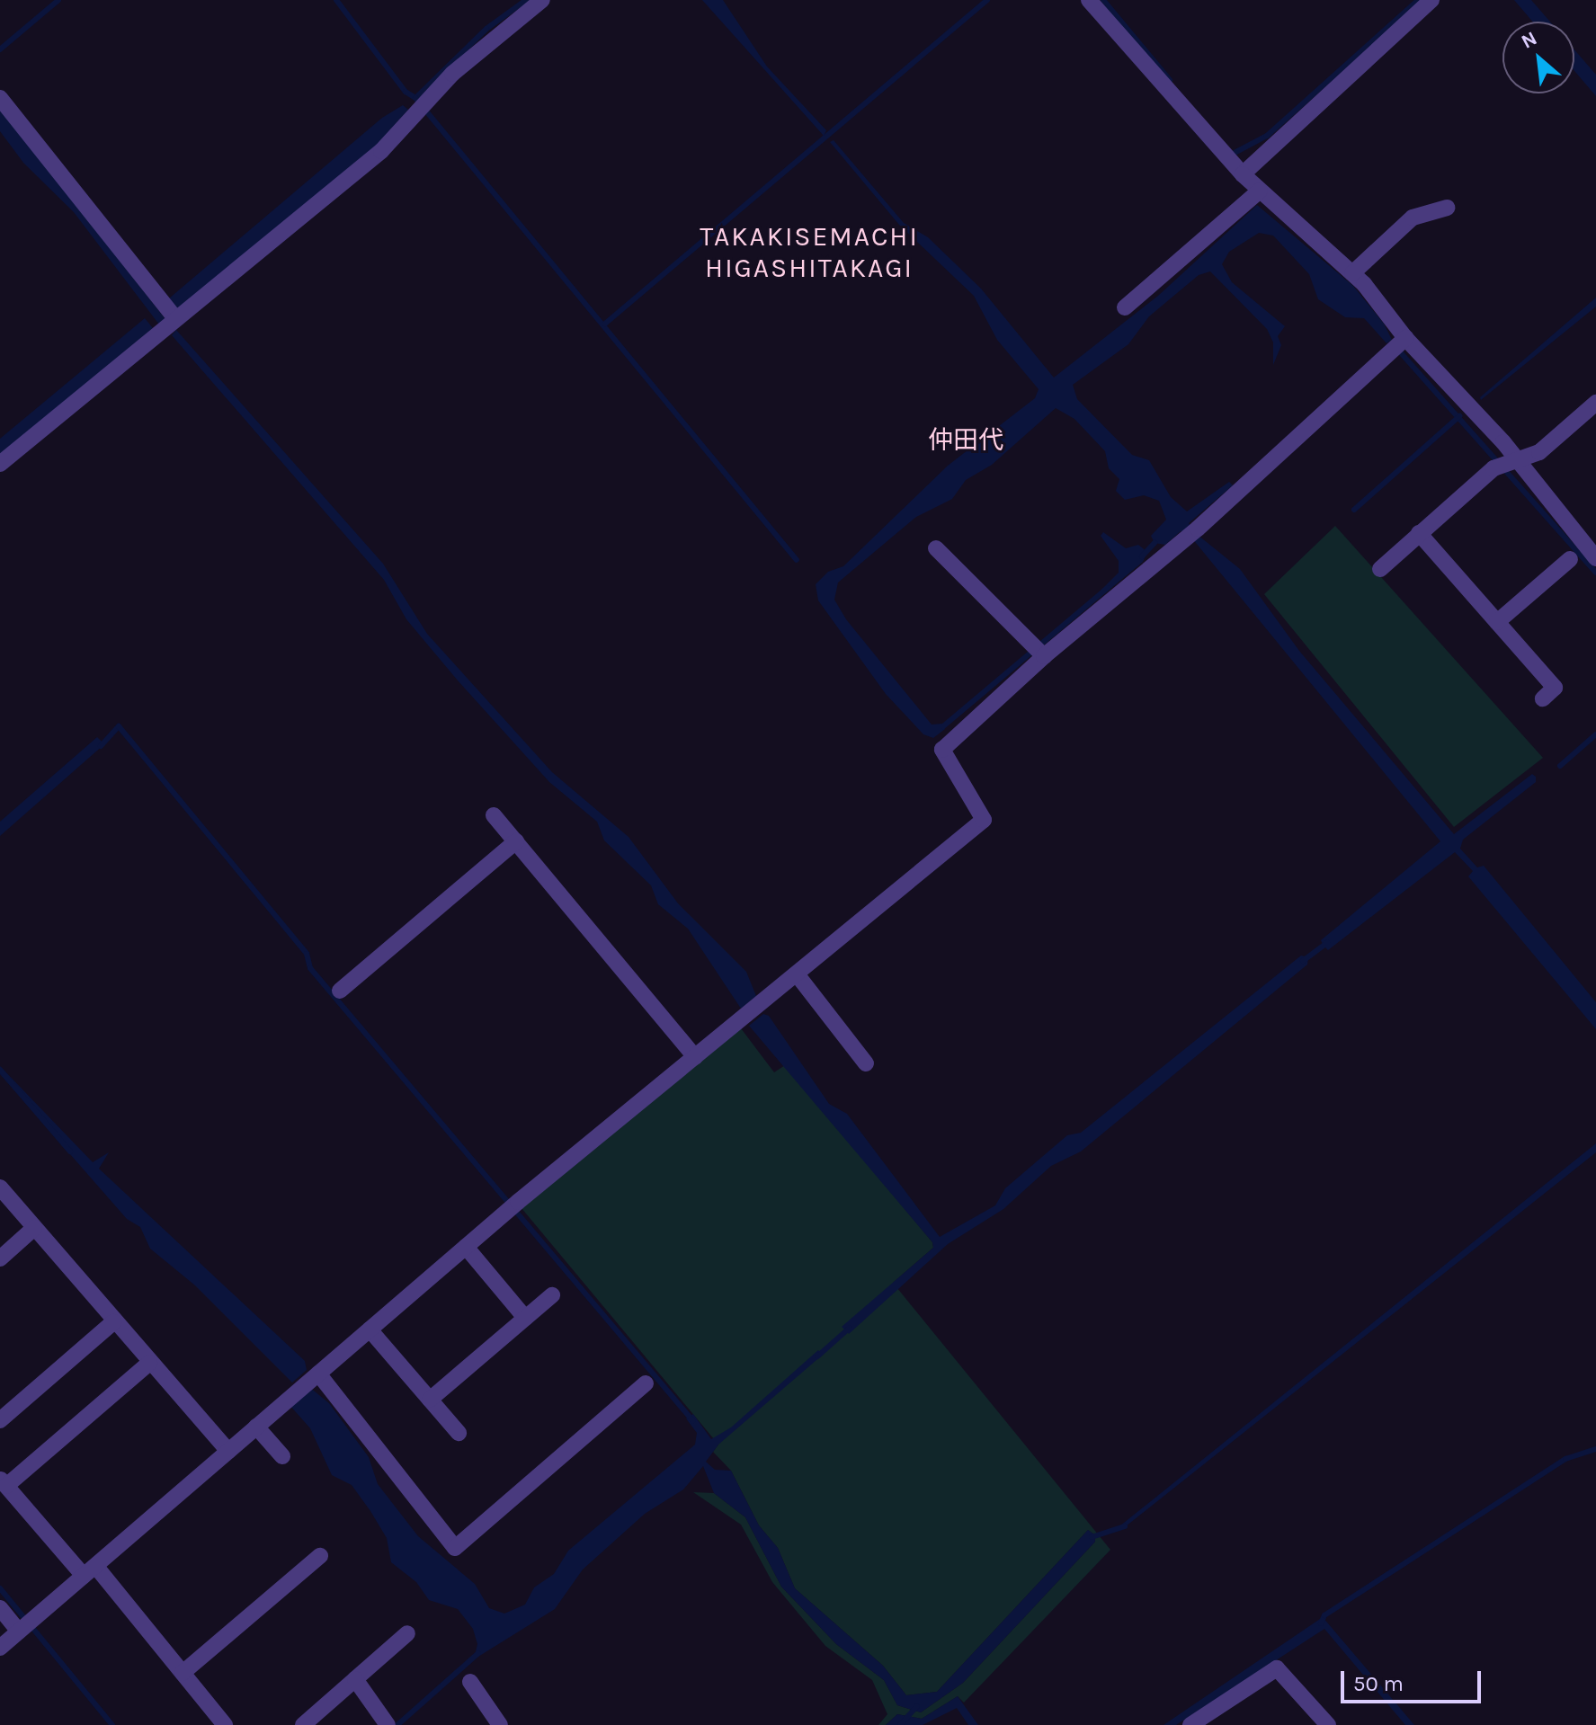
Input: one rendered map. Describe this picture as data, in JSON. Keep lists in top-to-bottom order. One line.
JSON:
{"districts":["TAKAKISEMACHI HIGASHITAKAGI","仲田代"],"scale_bar":"50 m","north":"top left"}
